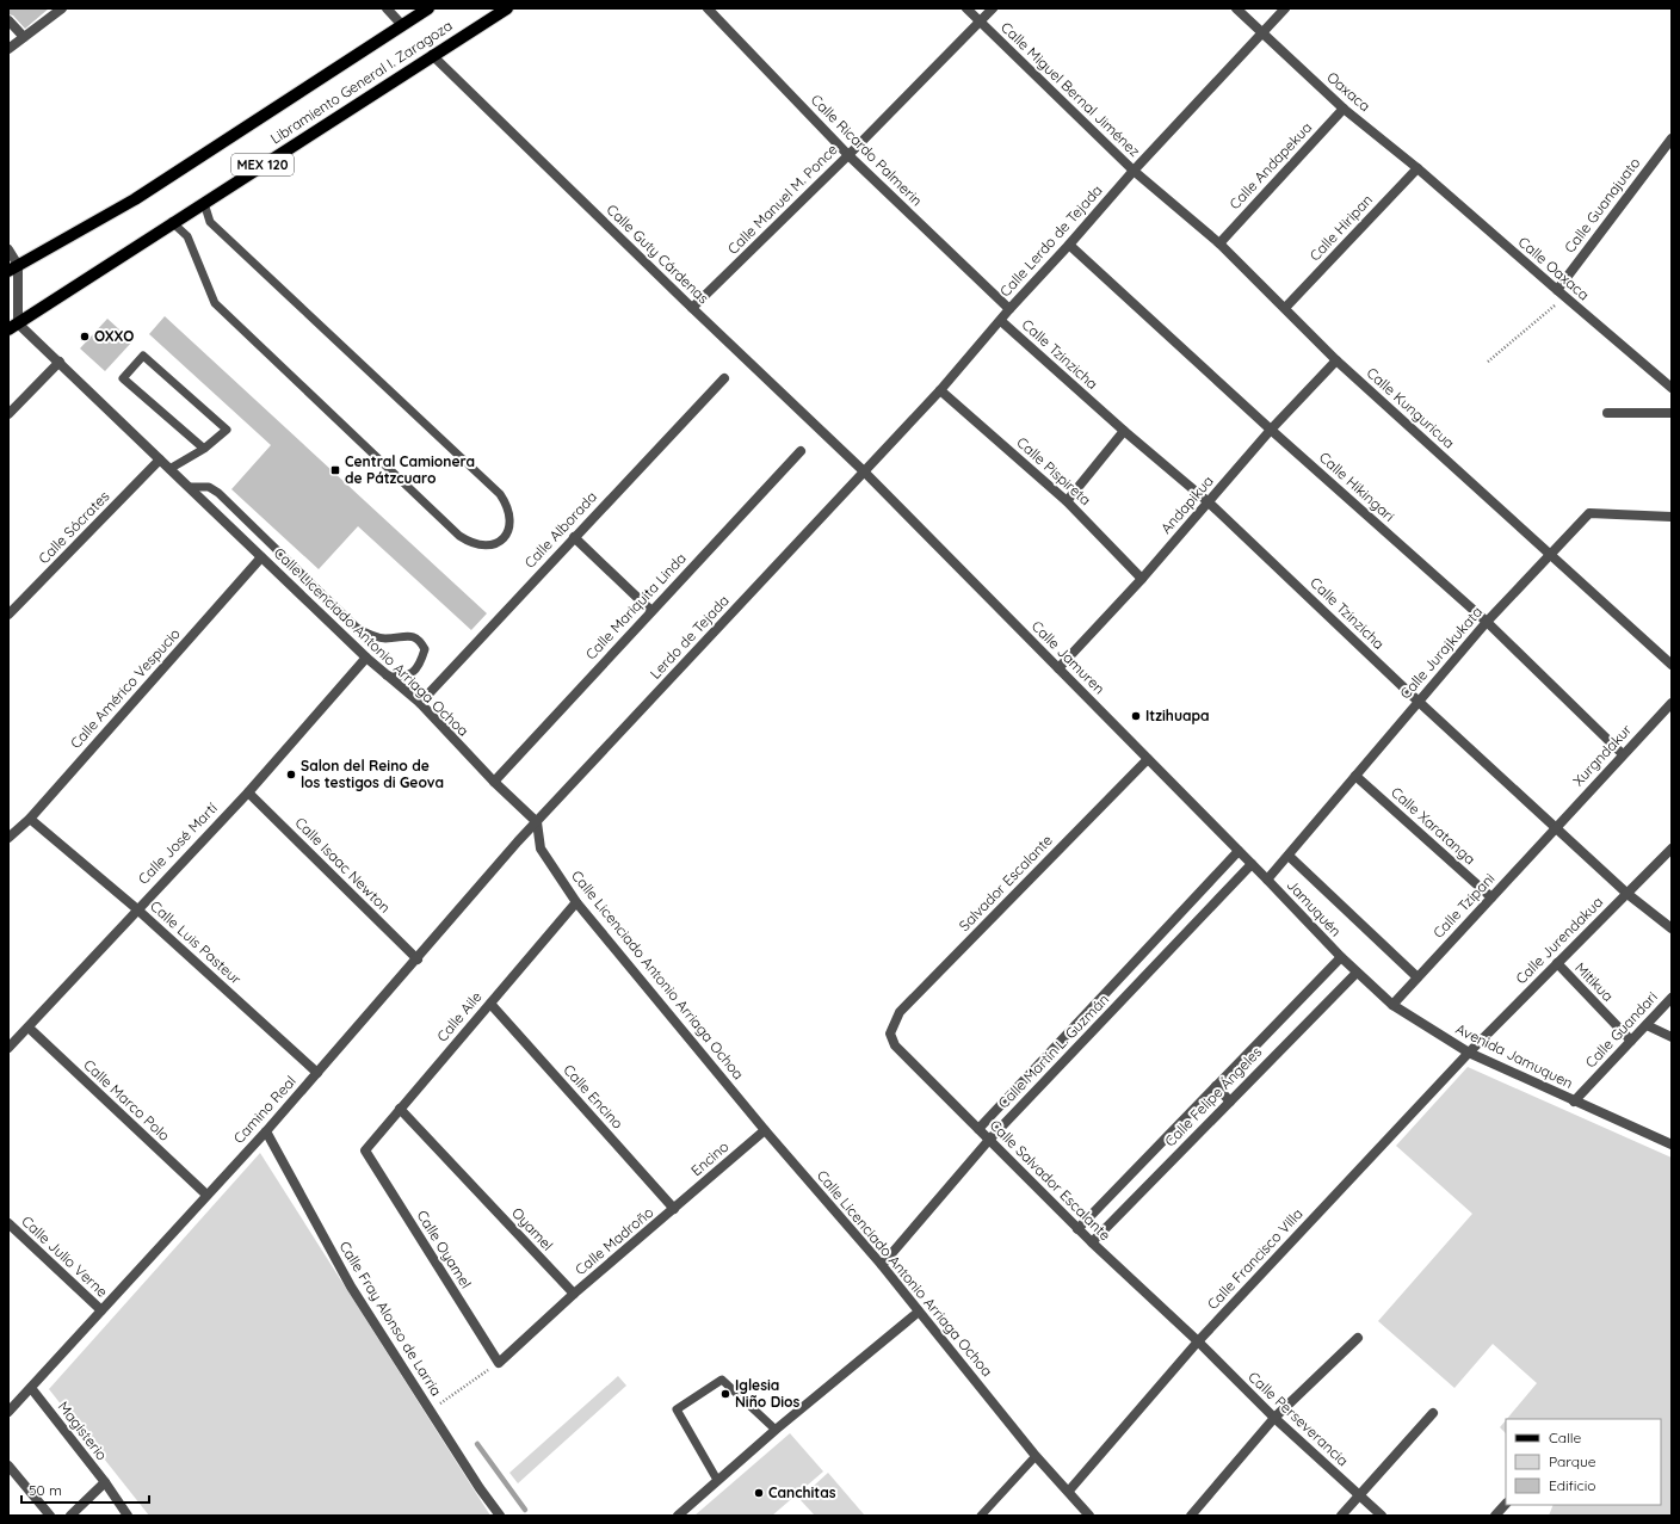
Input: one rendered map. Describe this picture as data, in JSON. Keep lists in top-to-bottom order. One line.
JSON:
{"streets":{"main road":["Libramiento General I. Zaragoza","MEX 120"],"street":["Calle Miguel Bernal Jiménez","Oaxaca","Calle Ricardo Palmerin","Calle Andapekua","Calle Manuel M. Ponce","Calle Guanajuato","Calle Hiripan","Calle Lerdo de Tejada","Calle Guty Cárdenas","Calle Oaxaca","Calle Tzinzicha","Calle Kunguricua","Calle Pispireta","Calle Hikingari","Andapikua","Calle Sócrates","Calle Alborada","Calle Mariquita Linda","Lerdo de Tejada","Calle Licenciado Antonio Arriaga Ochoa","Calle Jurajkukata","Calle Jamuren","Calle Américo Vespucio","Xurgndakur","Calle Xaratanga","Calle José Martí","Calle Isaac Newton","Salvador Escalante","Calle Tzipani","Jamuquén","Calle Jurendakua","Calle Luis Pasteur","Mitikua","Calle Aile","Calle Guandari","Calle Martín L. Guzmán","Avenida Jamuquen","Calle Encino","Calle Felipe Ángeles","Calle Marco Polo","Camino Real","Encino","Calle Salvador Escalante","Oyamel","Calle Madroño","Calle Oyamel","Calle Julio Verne","Calle Francisco Villa","Calle Fray Alonso de Larria","Calle Perseverancia","Magisterio"]},"crossings":[["Libramiento General I. Zaragoza","Calle Guty Cárdenas"],["Libramiento General I. Zaragoza","Calle Licenciado Antonio Arriaga Ochoa"],["Calle Miguel Bernal Jiménez","Calle Manuel M. Ponce"],["Calle Miguel Bernal Jiménez","Calle Lerdo de Tejada"],["Calle Miguel Bernal Jiménez","Calle Kunguricua"],["Oaxaca","Calle Andapekua"],["Oaxaca","Calle Hiripan"],["Oaxaca","Calle Lerdo de Tejada"],["Oaxaca","Calle Oaxaca"],["Calle Ricardo Palmerin","Calle Manuel M. Ponce"],["Calle Ricardo Palmerin","Calle Lerdo de Tejada"],["Calle Andapekua","Calle Kunguricua"],["Calle Manuel M. Ponce","Calle Guty Cárdenas"],["Calle Guanajuato","Calle Oaxaca"],["Calle Hiripan","Calle Oaxaca"],["Calle Hiripan","Calle Kunguricua"],["Calle Lerdo de Tejada","Calle Guty Cárdenas"],["Calle Lerdo de Tejada","Calle Tzinzicha"],["Calle Lerdo de Tejada","Calle Kunguricua"],["Calle Lerdo de Tejada","Calle Pispireta"],["Calle Lerdo de Tejada","Calle Hikingari"],["Calle Lerdo de Tejada","Lerdo de Tejada"],["Calle Lerdo de Tejada","Calle Jamuren"],["Calle Guty Cárdenas","Lerdo de Tejada"],["Calle Guty Cárdenas","Calle Jamuren"],["Calle Tzinzicha","Andapikua"],["Calle Tzinzicha","Calle Jurajkukata"],["Calle Tzinzicha","Xurgndakur"],["Calle Tzinzicha","Calle Tzipani"],["Calle Tzinzicha","Calle Jurendakua"],["Calle Kunguricua","Andapikua"],["Calle Kunguricua","Calle Jurajkukata"],["Calle Pispireta","Andapikua"],["Calle Hikingari","Andapikua"],["Calle Hikingari","Calle Jurajkukata"],["Calle Hikingari","Xurgndakur"],["Andapikua","Calle Jamuren"],["Calle Sócrates","Calle Licenciado Antonio Arriaga Ochoa"],["Calle Alborada","Calle Licenciado Antonio Arriaga Ochoa"],["Calle Mariquita Linda","Calle Licenciado Antonio Arriaga Ochoa"],["Lerdo de Tejada","Calle Licenciado Antonio Arriaga Ochoa"],["Lerdo de Tejada","Calle Jamuren"],["Lerdo de Tejada","Camino Real"],["Calle Licenciado Antonio Arriaga Ochoa","Calle Américo Vespucio"],["Calle Licenciado Antonio Arriaga Ochoa","Calle José Martí"],["Calle Licenciado Antonio Arriaga Ochoa","Calle Aile"],["Calle Licenciado Antonio Arriaga Ochoa","Calle Martín L. Guzmán"],["Calle Licenciado Antonio Arriaga Ochoa","Camino Real"],["Calle Licenciado Antonio Arriaga Ochoa","Encino"],["Calle Licenciado Antonio Arriaga Ochoa","Calle Francisco Villa"],["Calle Jurajkukata","Calle Xaratanga"],["Calle Jurajkukata","Jamuquén"],["Calle Jamuren","Salvador Escalante"],["Calle Jamuren","Jamuquén"],["Calle Jamuren","Calle Martín L. Guzmán"],["Calle Américo Vespucio","Calle Luis Pasteur"],["Xurgndakur","Calle Tzipani"],["Calle Xaratanga","Calle Tzipani"],["Calle José Martí","Calle Isaac Newton"],["Calle José Martí","Calle Luis Pasteur"],["Calle José Martí","Calle Marco Polo"],["Calle Isaac Newton","Camino Real"],["Salvador Escalante","Calle Salvador Escalante"],["Calle Tzipani","Avenida Jamuquen"],["Jamuquén","Calle Martín L. Guzmán"],["Jamuquén","Avenida Jamuquen"],["Jamuquén","Calle Felipe Ángeles"],["Calle Jurendakua","Mitikua"],["Calle Jurendakua","Avenida Jamuquen"],["Calle Jurendakua","Calle Francisco Villa"],["Calle Luis Pasteur","Camino Real"],["Mitikua","Calle Guandari"],["Calle Aile","Calle Encino"],["Calle Aile","Oyamel"],["Calle Aile","Calle Oyamel"],["Calle Guandari","Avenida Jamuquen"],["Calle Martín L. Guzmán","Calle Salvador Escalante"],["Avenida Jamuquen","Calle Felipe Ángeles"],["Avenida Jamuquen","Calle Francisco Villa"],["Calle Encino","Encino"],["Calle Encino","Calle Madroño"],["Calle Felipe Ángeles","Calle Salvador Escalante"],["Calle Marco Polo","Camino Real"],["Camino Real","Calle Julio Verne"],["Camino Real","Calle Fray Alonso de Larria"],["Camino Real","Magisterio"],["Encino","Calle Madroño"],["Calle Salvador Escalante","Calle Francisco Villa"],["Calle Salvador Escalante","Calle Perseverancia"],["Oyamel","Calle Madroño"],["Calle Francisco Villa","Calle Perseverancia"]],"places":{"other":["OXXO","Itzihuapa","Salon del Reino de los testigos di Geova","Iglesia Niño Dios","Canchitas"],"transit":["Central Camionera de Pátzcuaro"]},"legend":["Calle","Parque","Edificio"],"scale_bar":"50 m"}
